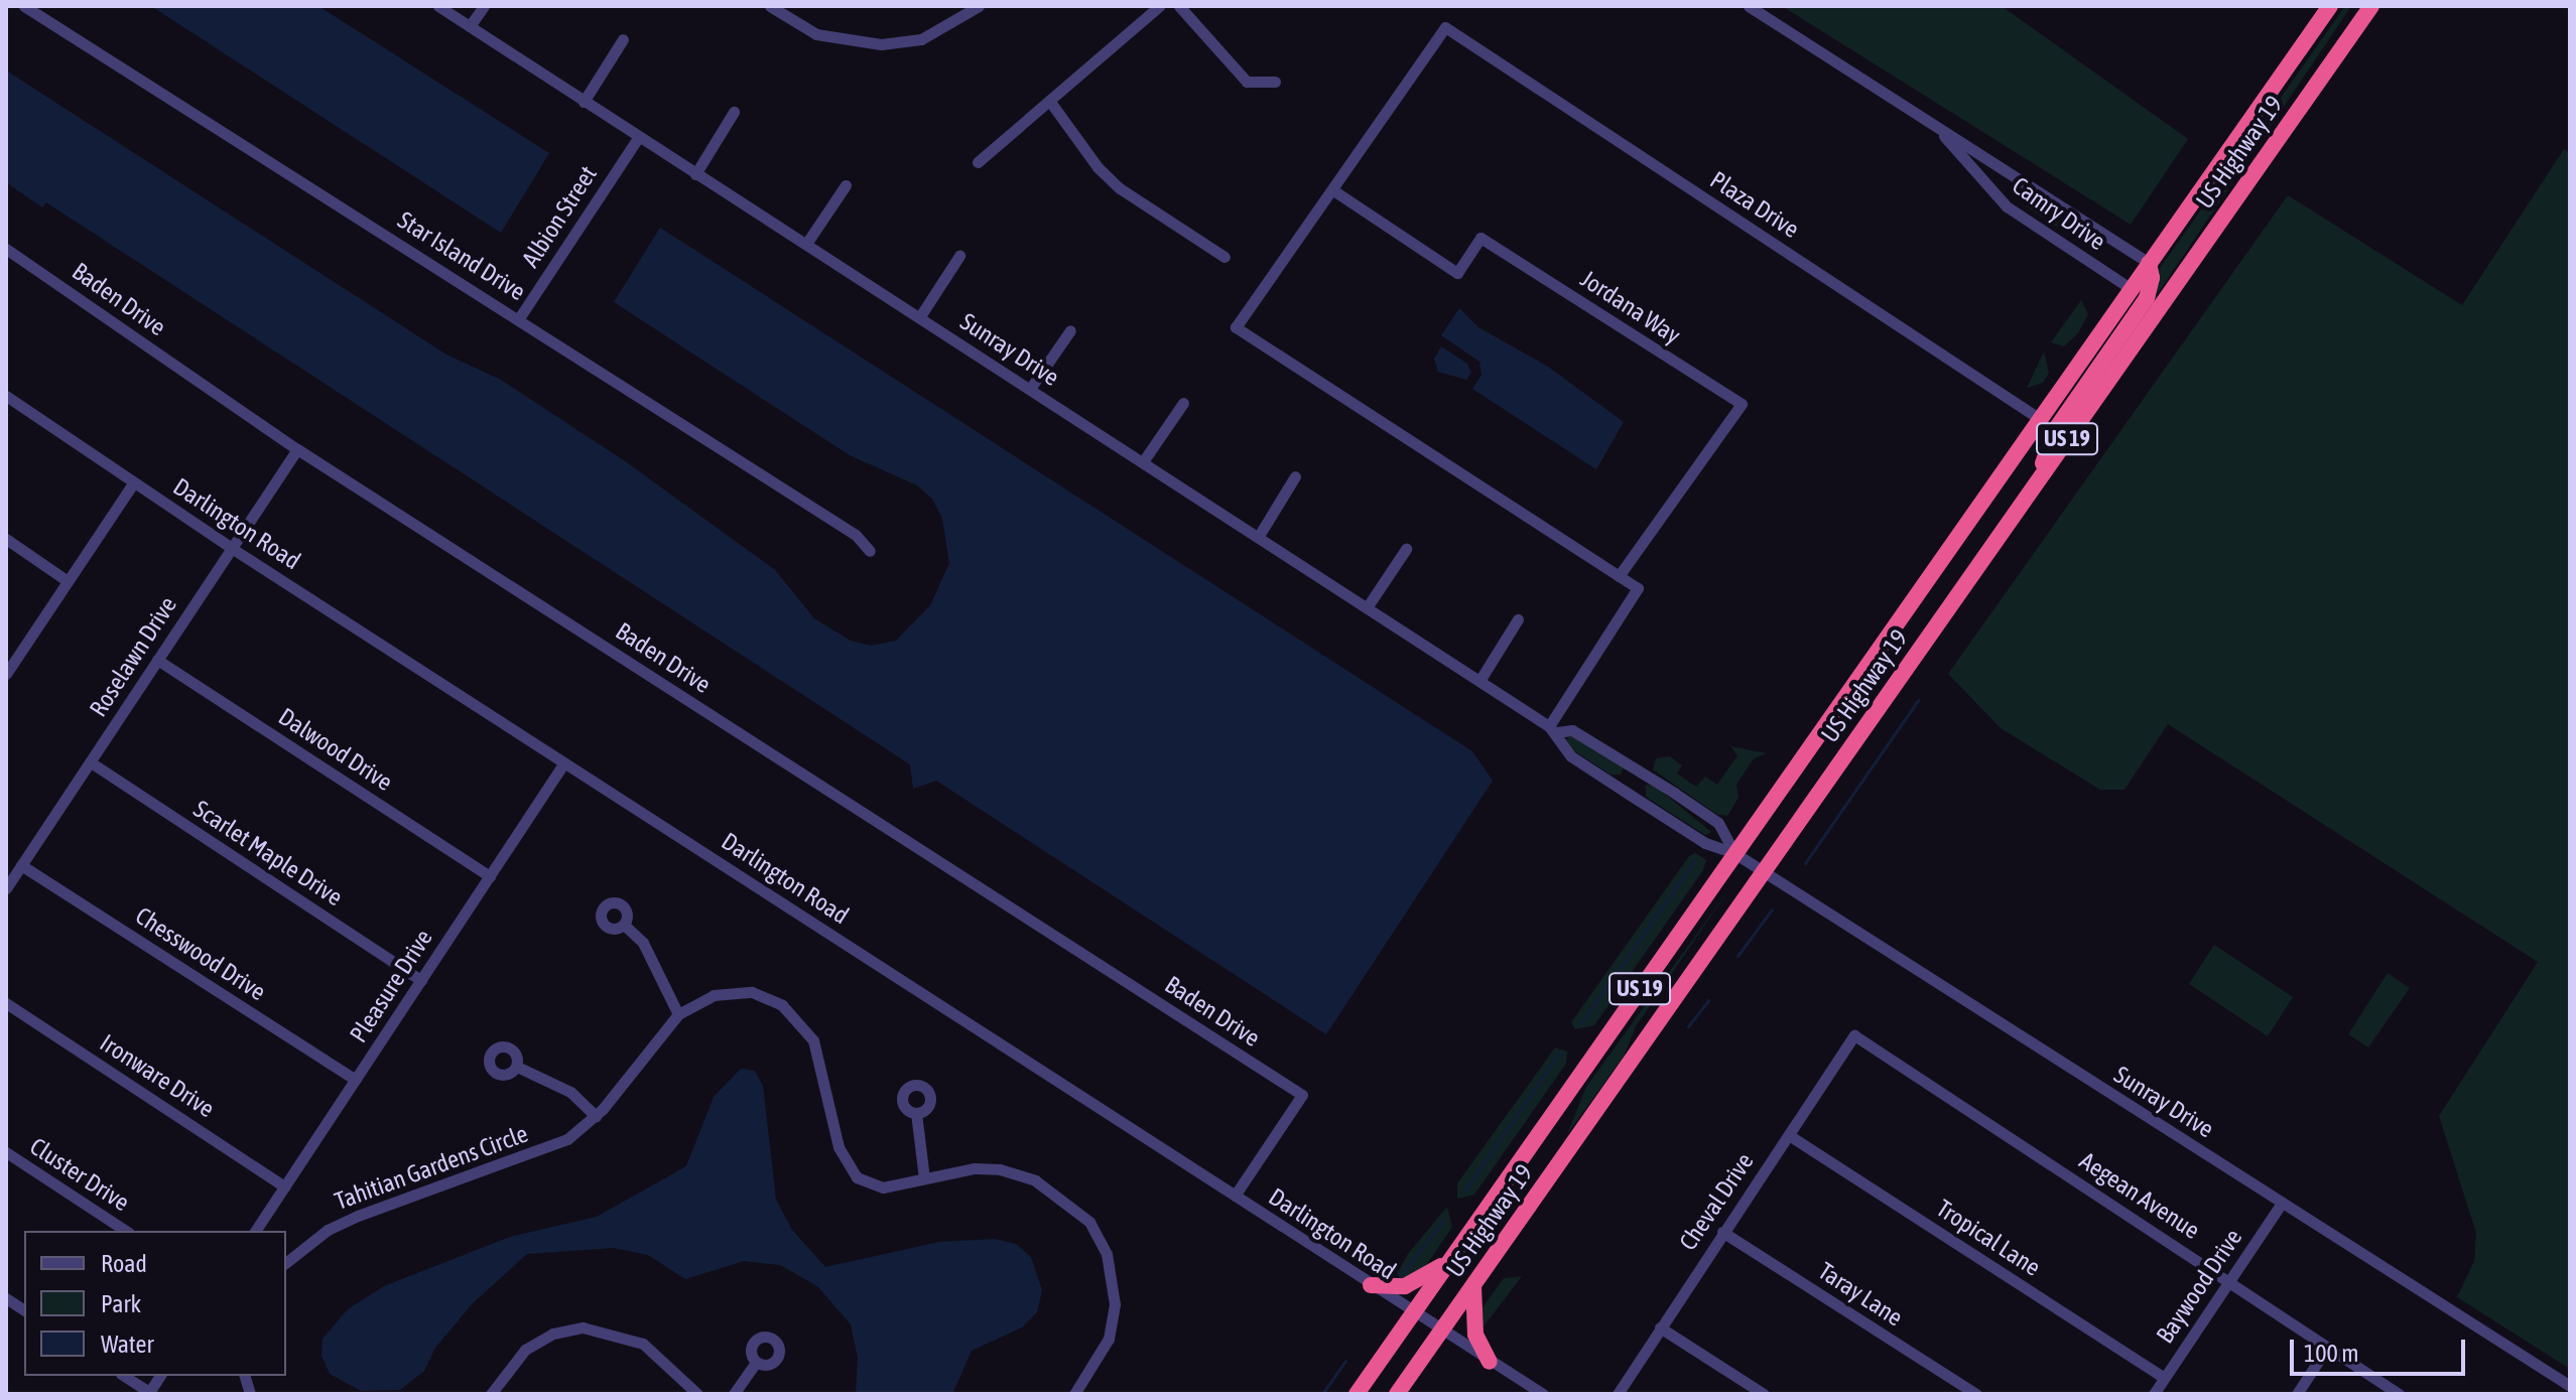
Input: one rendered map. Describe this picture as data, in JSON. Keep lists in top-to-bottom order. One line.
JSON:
{"streets":{"highway":["US Highway 19","US 19"],"street":["Plaza Drive","Camry Drive","Albion Street","Star Island Drive","Baden Drive","Jordana Way","Sunray Drive","Darlington Road","Roselawn Drive","Dalwood Drive","Scarlet Maple Drive","Chesswood Drive","Pleasure Drive","Ironware Drive","Tahitian Gardens Circle","Cluster Drive","Aegean Avenue","Cheval Drive","Tropical Lane","Baywood Drive","Taray Lane"]},"crossings":[["US Highway 19","Plaza Drive"],["US Highway 19","Camry Drive"],["US Highway 19","Sunray Drive"],["US Highway 19","Darlington Road"],["Plaza Drive","Jordana Way"],["Albion Street","Star Island Drive"],["Albion Street","Sunray Drive"],["Baden Drive","Darlington Road"],["Baden Drive","Roselawn Drive"],["Sunray Drive","Baywood Drive"],["Darlington Road","Roselawn Drive"],["Darlington Road","Pleasure Drive"],["Roselawn Drive","Dalwood Drive"],["Roselawn Drive","Scarlet Maple Drive"],["Roselawn Drive","Chesswood Drive"],["Dalwood Drive","Pleasure Drive"],["Scarlet Maple Drive","Pleasure Drive"],["Chesswood Drive","Pleasure Drive"],["Pleasure Drive","Ironware Drive"],["Aegean Avenue","Cheval Drive"],["Aegean Avenue","Baywood Drive"],["Cheval Drive","Tropical Lane"],["Cheval Drive","Taray Lane"],["Tropical Lane","Baywood Drive"]],"legend":["Road","Park","Water"],"scale_bar":"100 m"}
